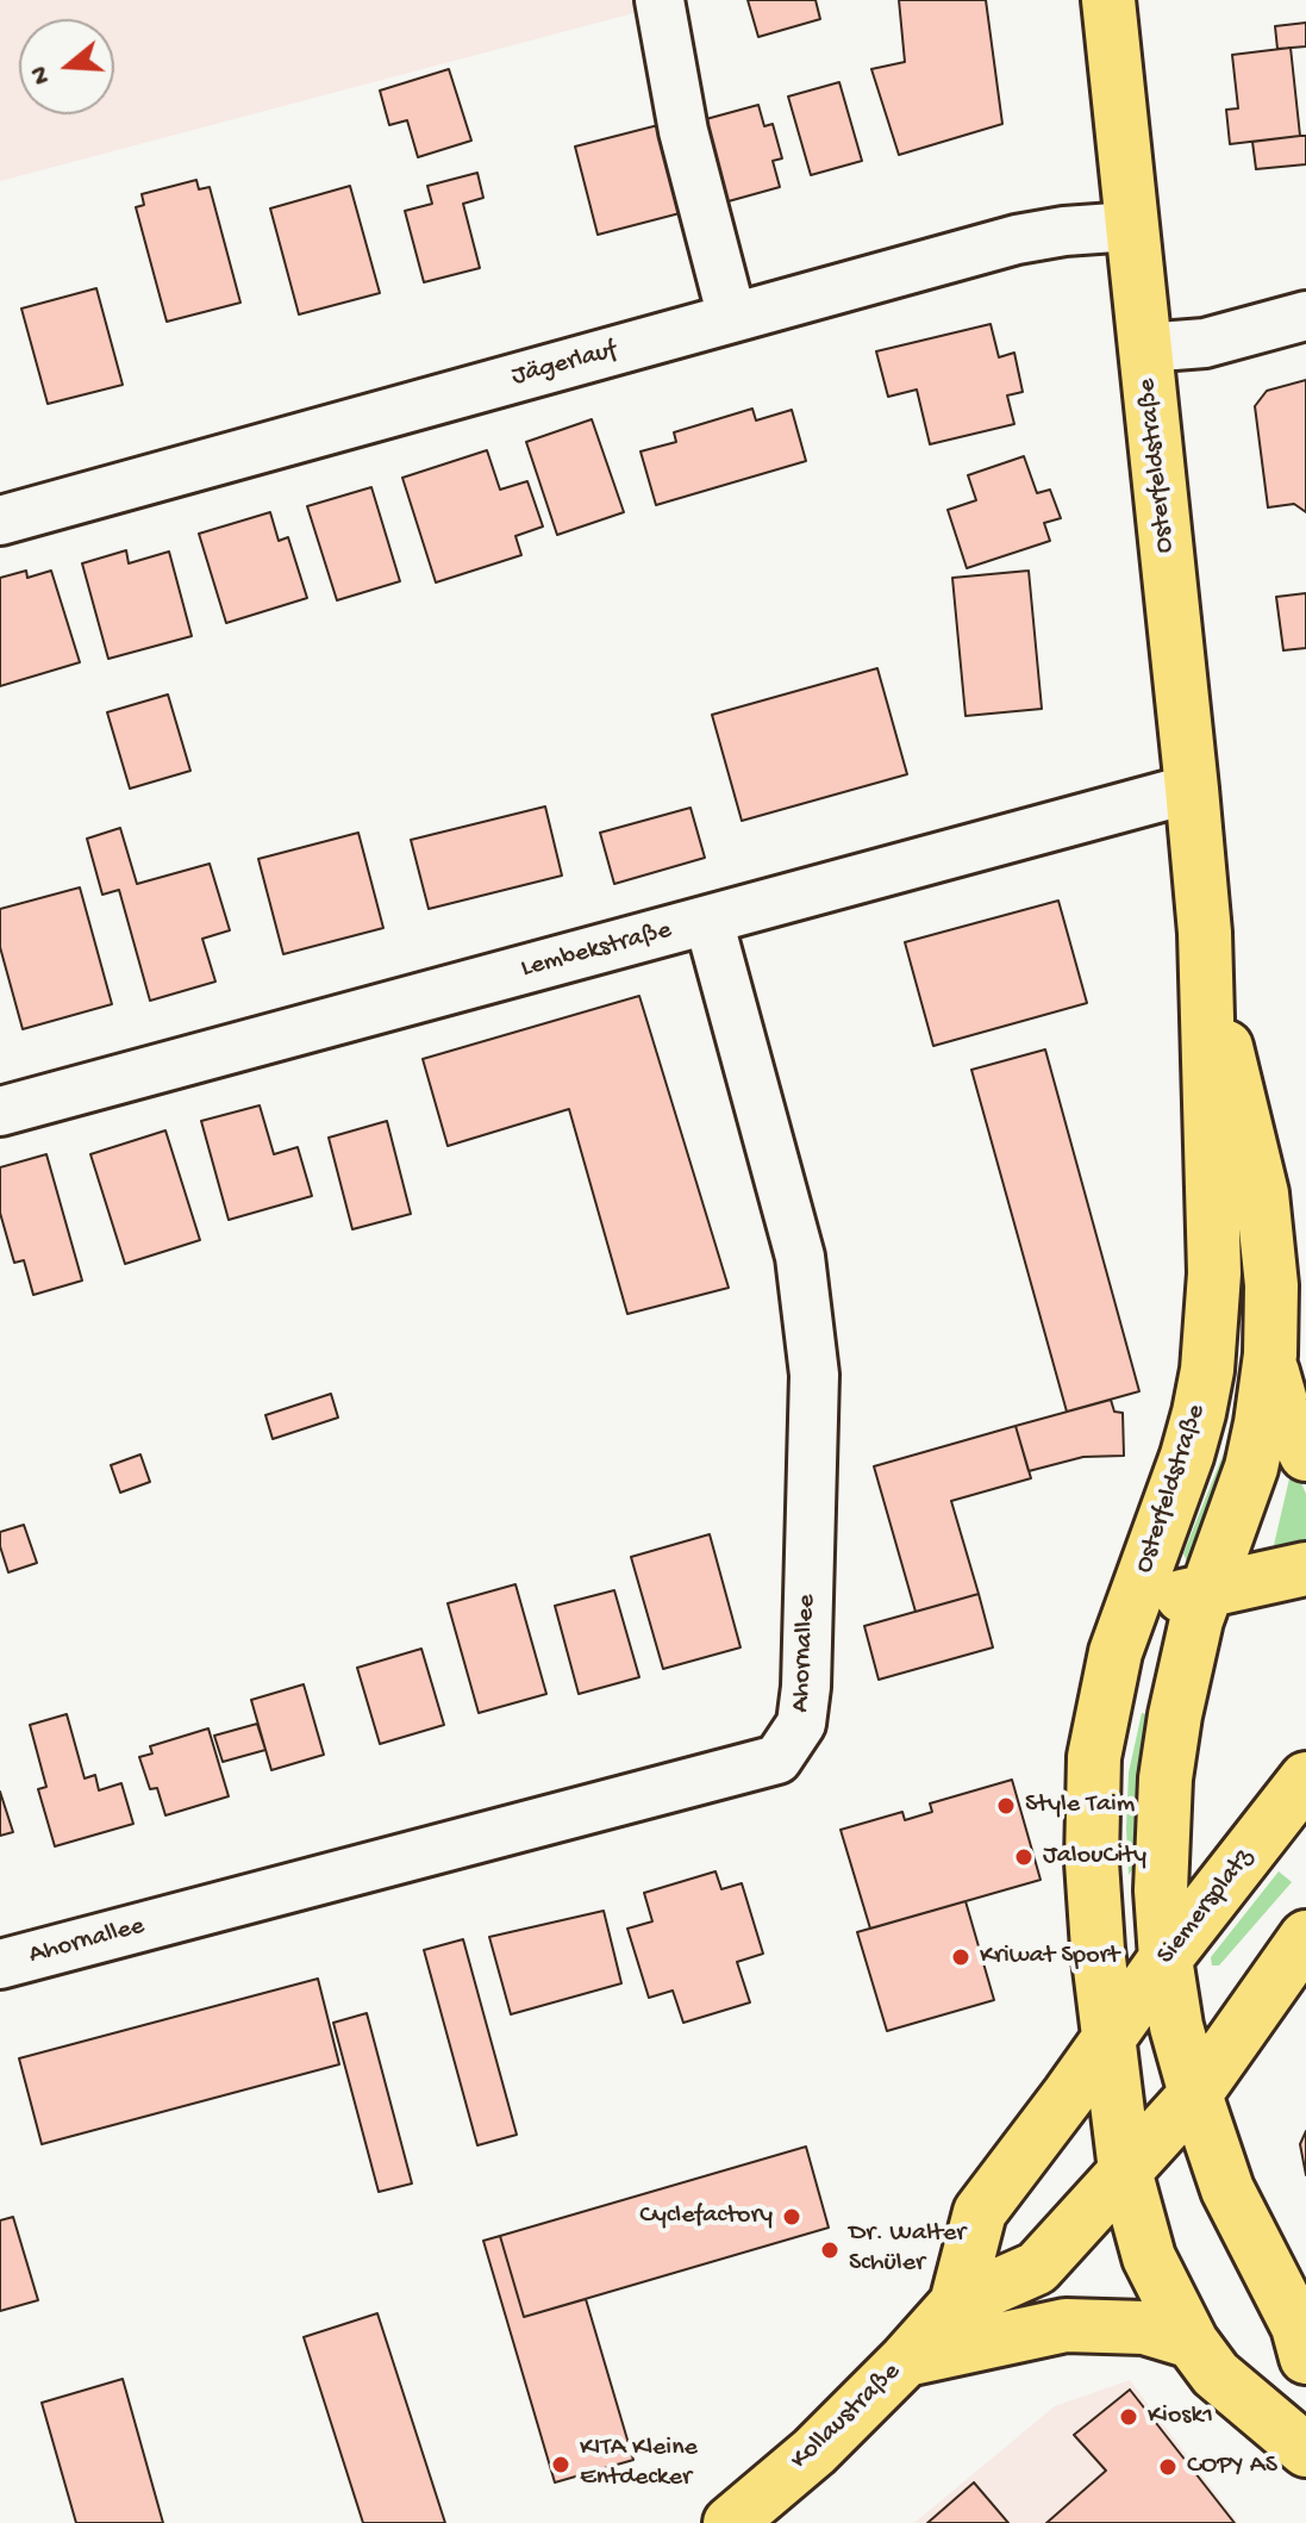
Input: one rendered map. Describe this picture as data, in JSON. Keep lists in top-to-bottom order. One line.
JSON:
{"streets":{"main road":["Osterfeldstraße","Siemersplatz","Kollaustraße"],"street":["Jägerlauf","Lembekstraße","Ahornallee"]},"crossings":[["Jägerlauf","Osterfeldstraße"],["Osterfeldstraße","Lembekstraße"],["Osterfeldstraße","Siemersplatz"],["Osterfeldstraße","Kollaustraße"],["Lembekstraße","Ahornallee"],["Siemersplatz","Kollaustraße"]],"places":["Style Taim","JalouCity","Kriwat Sport","Cyclefactory","Dr. Walter Schüler","Kiosk1","KITA Kleine Entdecker","COPY AS"],"north":"left"}
